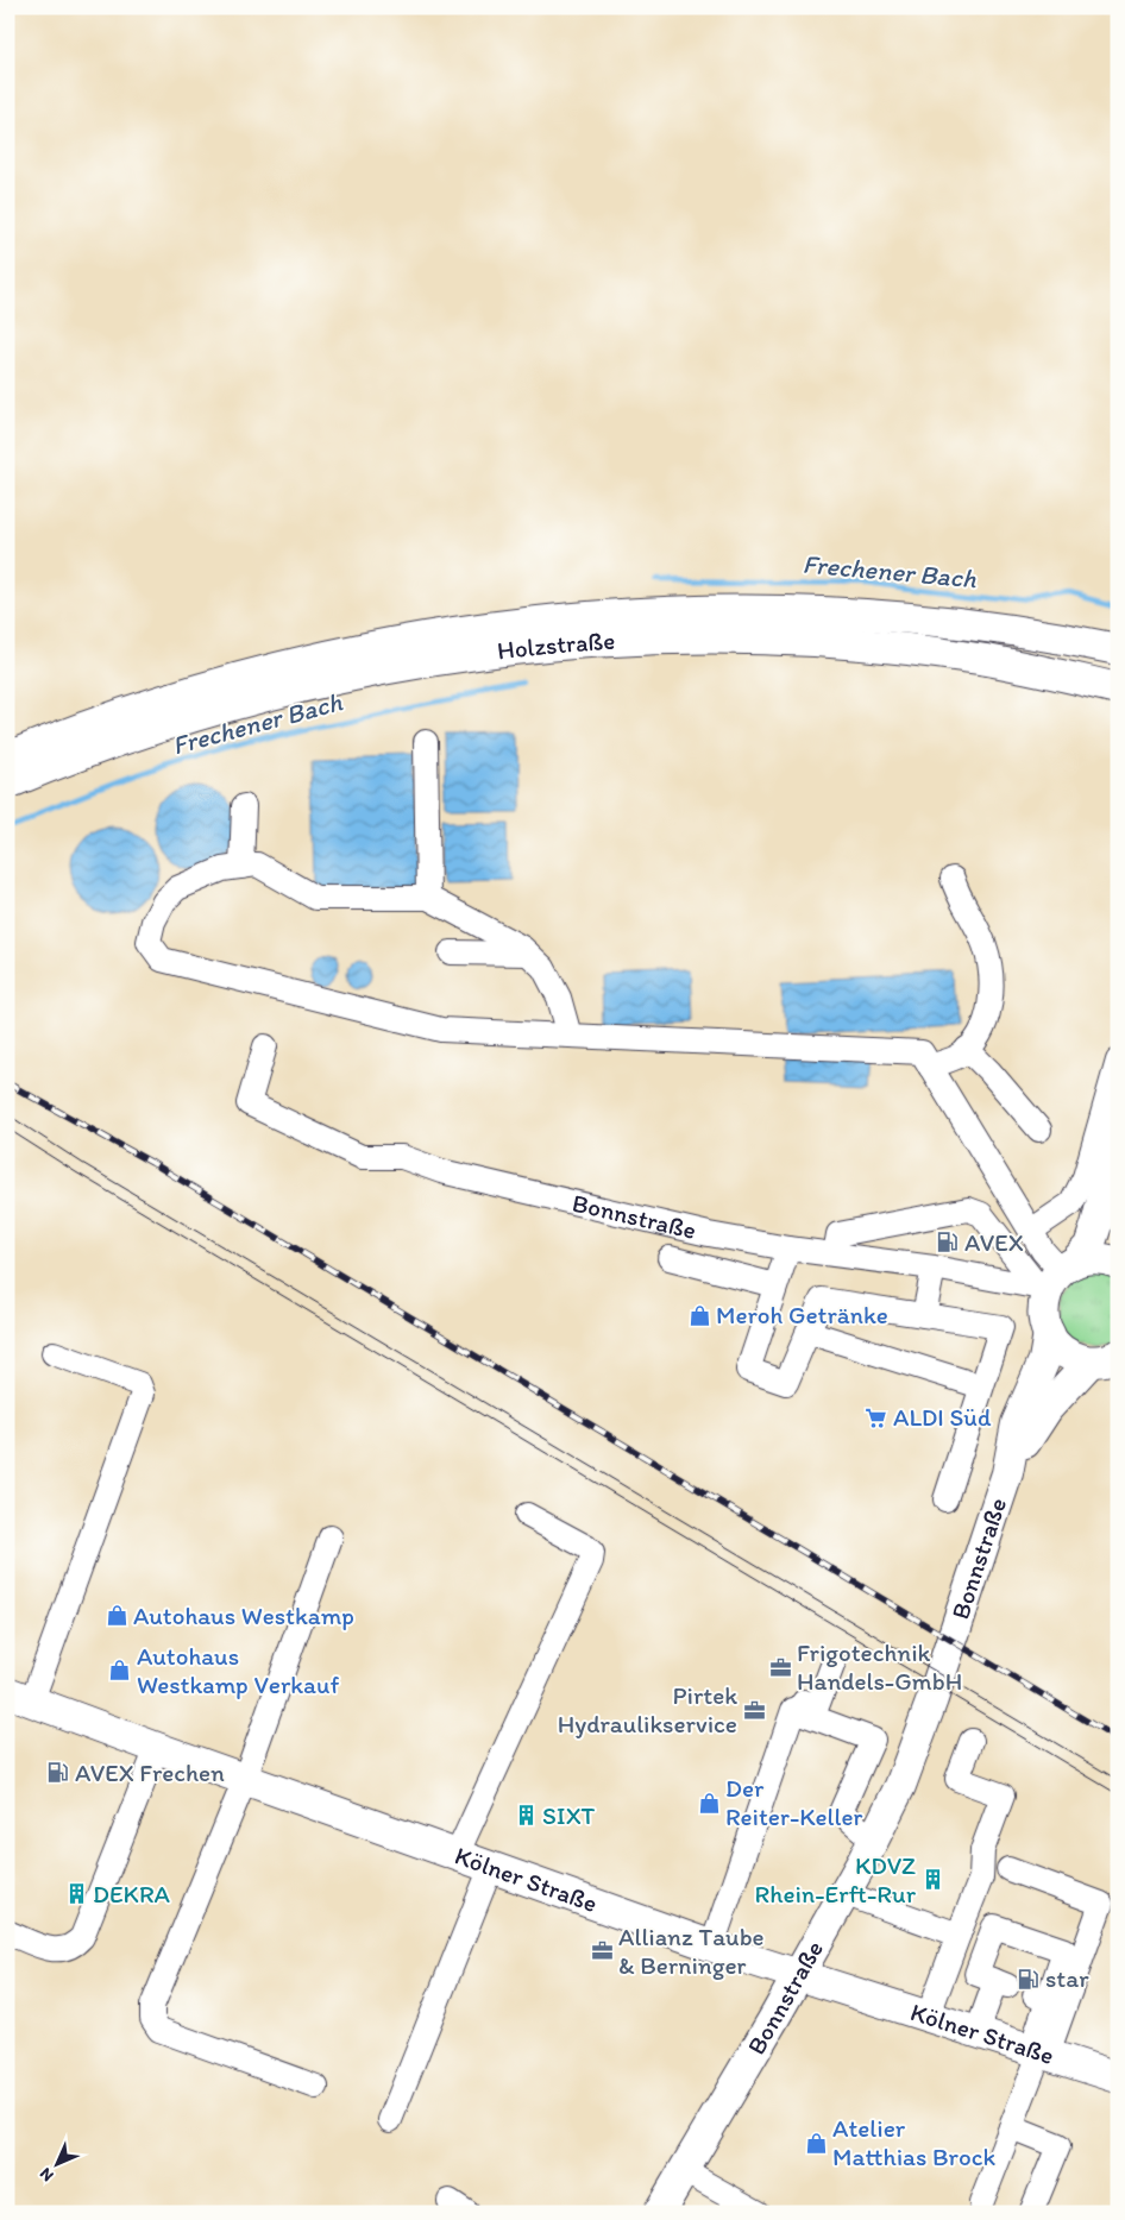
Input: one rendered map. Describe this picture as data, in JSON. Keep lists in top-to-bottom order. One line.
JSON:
{"streets":{"main road":["Holzstraße","Bonnstraße","Kölner Straße"]},"crossings":[["Bonnstraße","Kölner Straße"]],"water":["Frechener Bach"],"places":{"fuel station":["AVEX","AVEX Frechen","star"],"shop":["Meroh Getränke","Autohaus Westkamp","Autohaus Westkamp Verkauf","Der Reiter-Keller","Atelier Matthias Brock"],"supermarket":["ALDI Süd"],"office":["Frigotechnik Handels-GmbH","Pirtek Hydraulikservice","Allianz Taube & Berninger"],"building":["SIXT","KDVZ Rhein-Erft-Rur","DEKRA"]},"north":"bottom left"}
